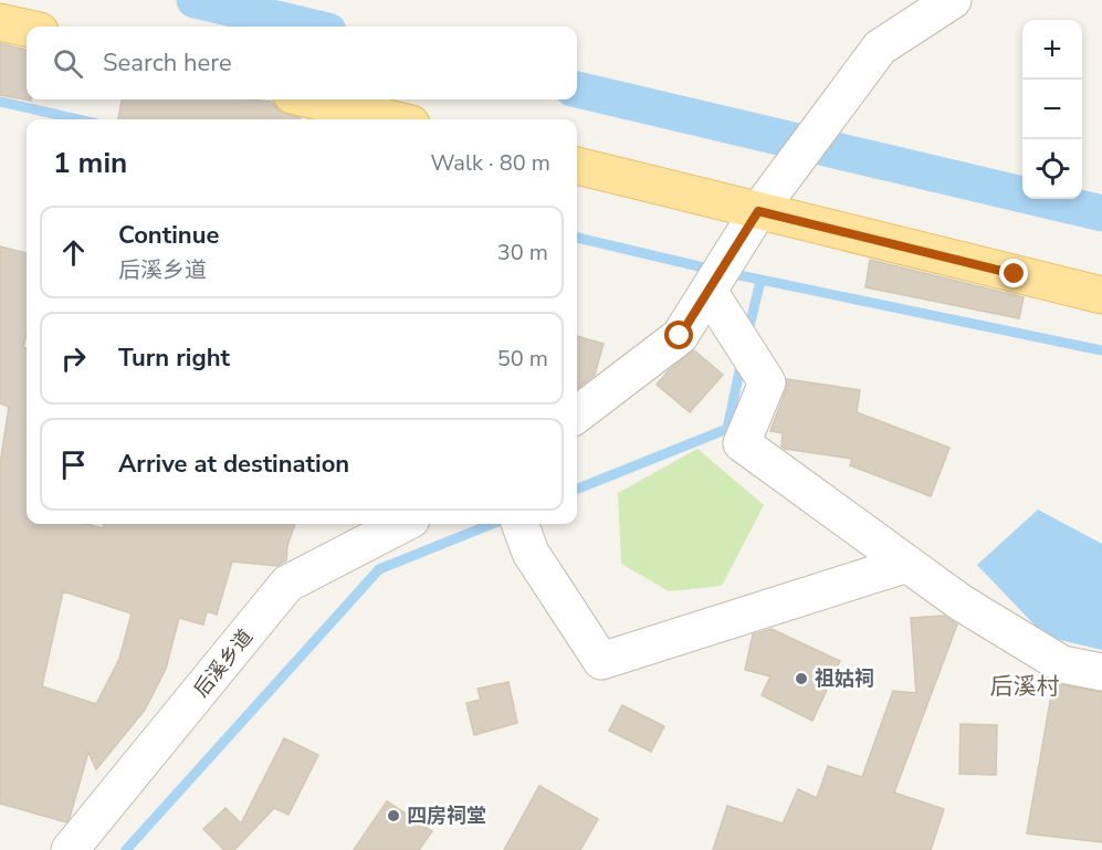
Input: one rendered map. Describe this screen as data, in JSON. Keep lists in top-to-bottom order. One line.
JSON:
{"streets":{"street":["后溪乡道"]},"districts":["后溪村"],"places":["祖姑祠","四房祠堂"],"page":{"map_buttons":["+","−"],"search":"Search here","heading":["1 min","Walk · 80 m"],"list":[["Continue","后溪乡道","30 m"],["Turn right","50 m"],"Arrive at destination"]}}
